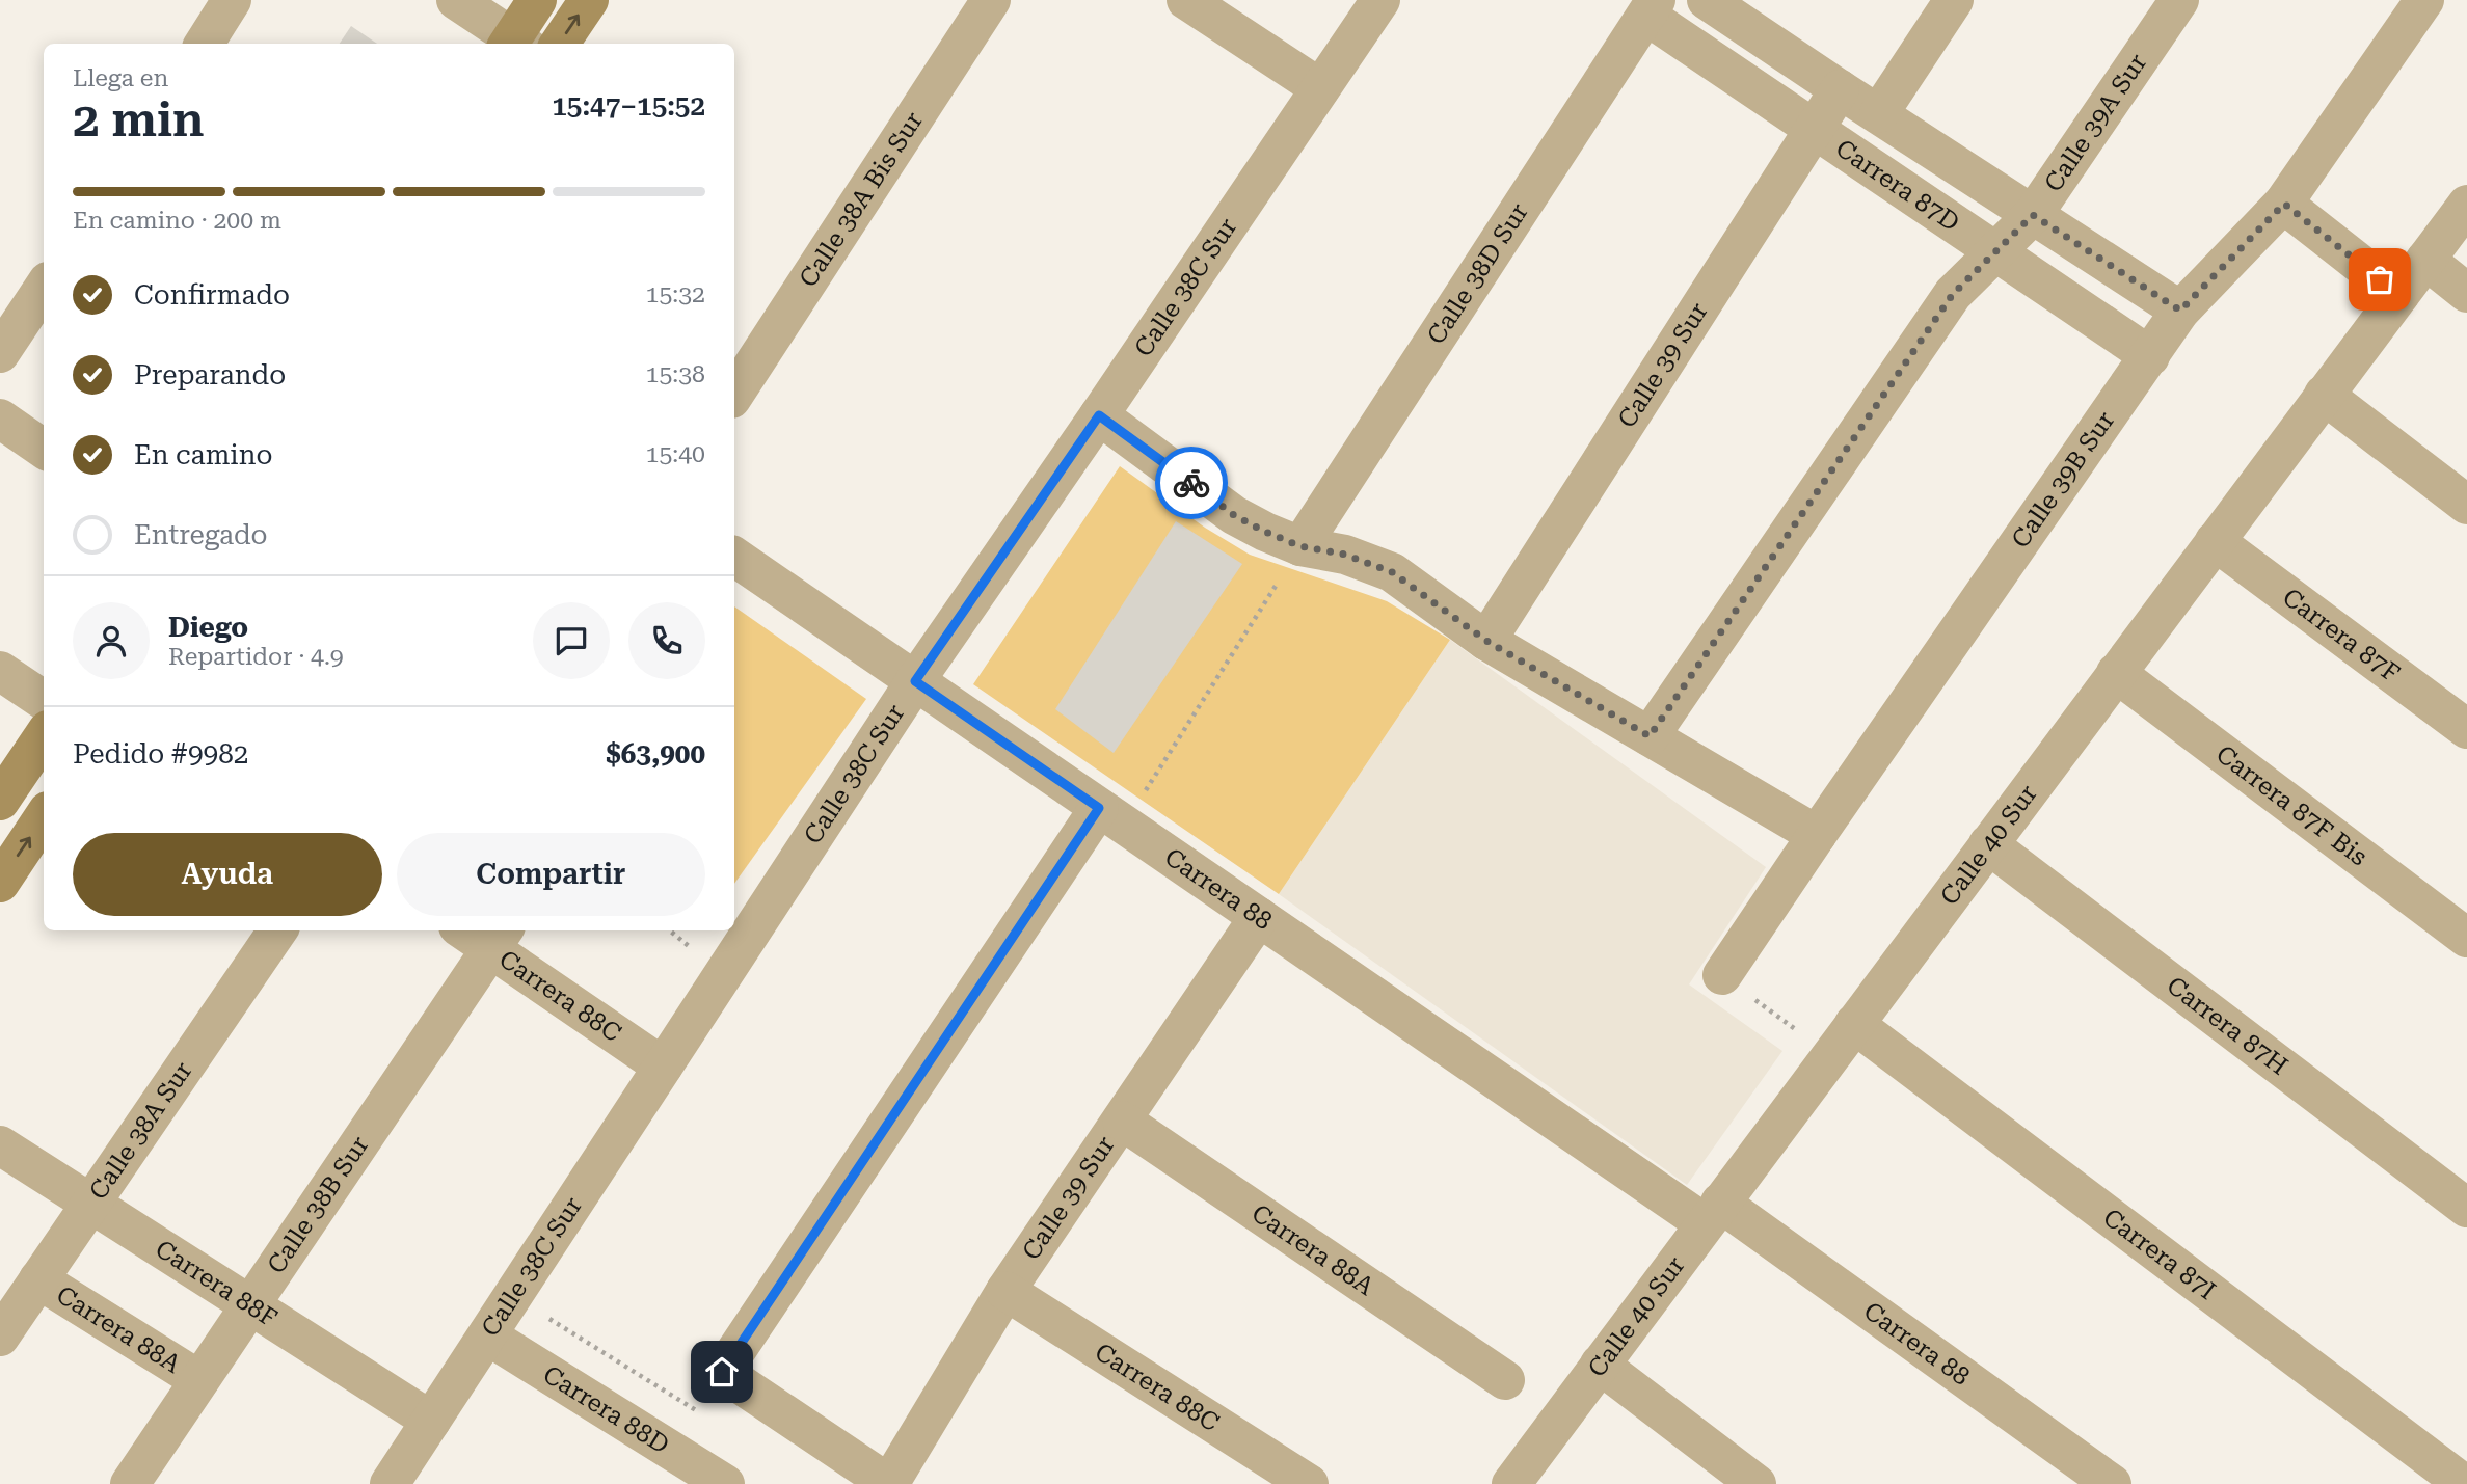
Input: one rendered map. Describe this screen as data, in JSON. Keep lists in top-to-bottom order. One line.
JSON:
{"streets":{"street":["Calle 39A Sur","Carrera 87D","Calle 38A Bis Sur","Calle 38D Sur","Calle 38C Sur","Calle 39 Sur","Calle 39B Sur","Carrera 87F","Carrera 87F Bis","Calle 40 Sur","Carrera 88","Carrera 88C","Carrera 87H","Calle 38A Sur","Calle 38B Sur","Carrera 88A","Carrera 87I","Carrera 88F","Carrera 88D"]},"crossings":[["Calle 39A Sur","Carrera 87D"],["Carrera 87D","Calle 38D Sur"],["Carrera 87D","Calle 39 Sur"],["Carrera 87D","Calle 39B Sur"],["Calle 38C Sur","Carrera 88"],["Calle 38C Sur","Carrera 88C"],["Calle 38C Sur","Carrera 88F"],["Calle 38C Sur","Carrera 88D"],["Calle 39 Sur","Carrera 88"],["Calle 39 Sur","Carrera 88C"],["Calle 39 Sur","Carrera 88A"],["Carrera 87F","Calle 40 Sur"],["Carrera 87F Bis","Calle 40 Sur"],["Calle 40 Sur","Carrera 88"],["Calle 40 Sur","Carrera 87H"],["Calle 40 Sur","Carrera 87I"],["Carrera 88C","Calle 38B Sur"],["Calle 38A Sur","Carrera 88A"],["Calle 38A Sur","Carrera 88F"],["Calle 38B Sur","Carrera 88A"],["Calle 38B Sur","Carrera 88F"]],"page":{"heading":["2 min","Llega en","15:47–15:52"],"panel":["Diego","Repartidor · 4.9","Pedido #9982","$63,900"],"bar":"En camino · 200 m","list":[["Confirmado","15:32"],["Preparando","15:38"],["En camino","15:40"],"Entregado"],"buttons":["Ayuda","Compartir"]}}
